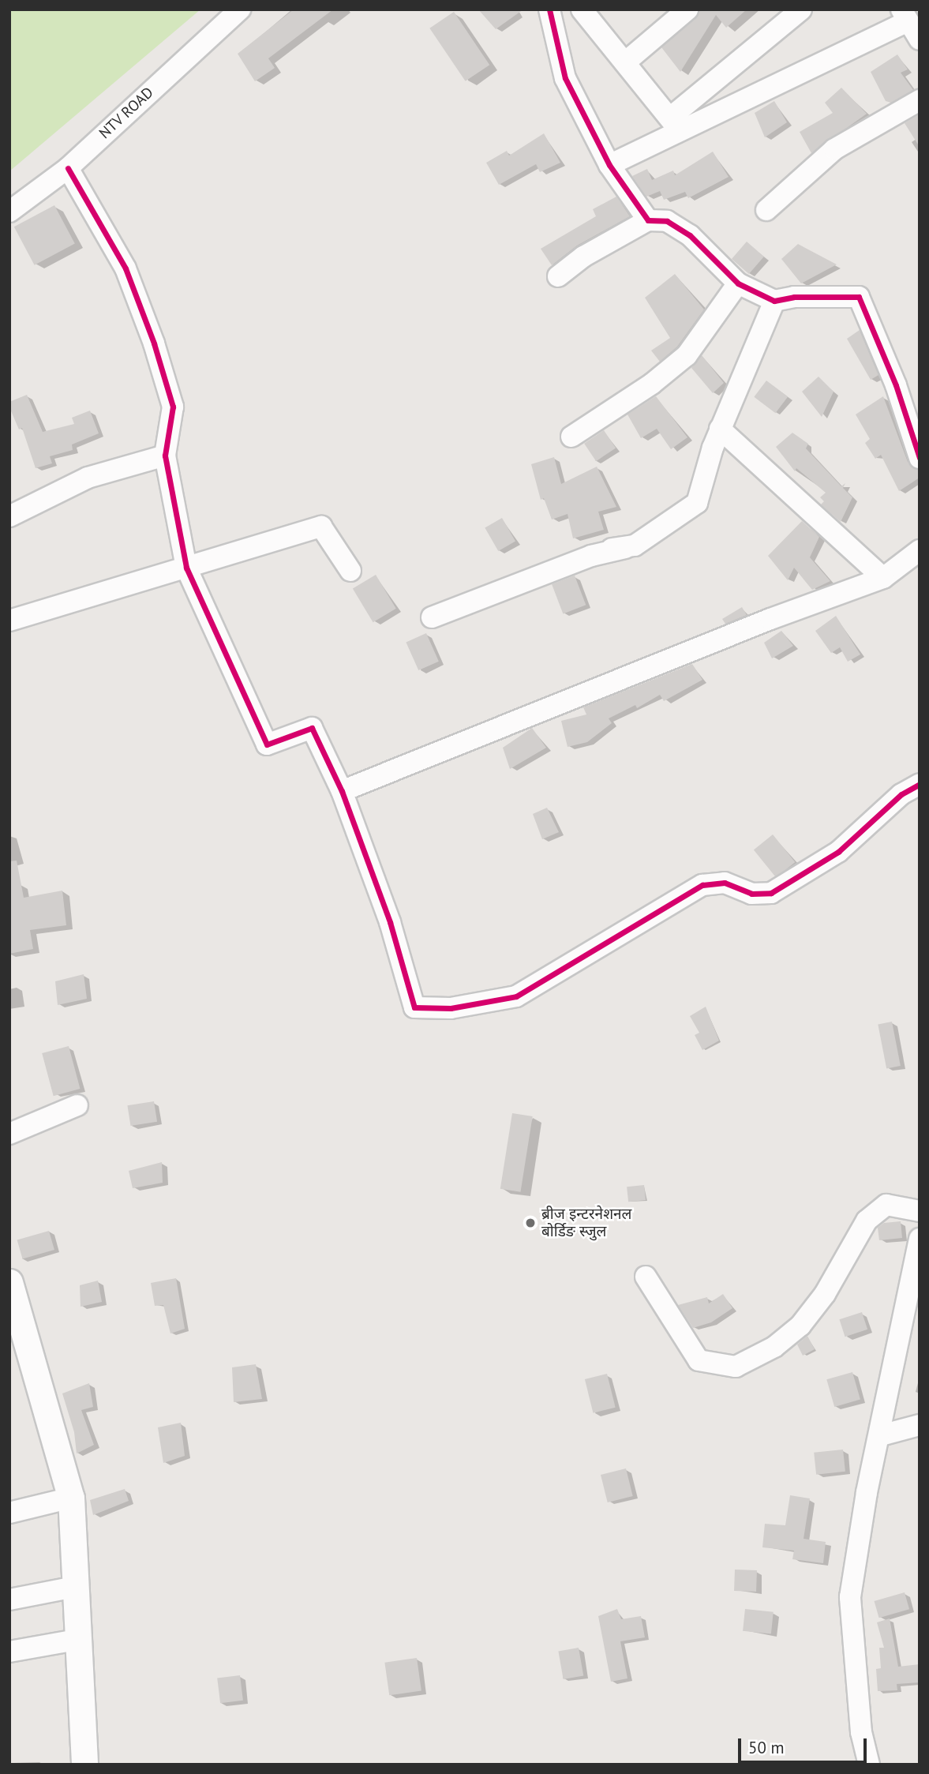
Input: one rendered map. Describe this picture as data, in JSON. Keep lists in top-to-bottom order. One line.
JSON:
{"streets":{"street":["NTV ROAD"]},"places":["ब्रीज इन्टरनेशनल बोर्डिङ स्जुल"],"scale_bar":"50 m"}
